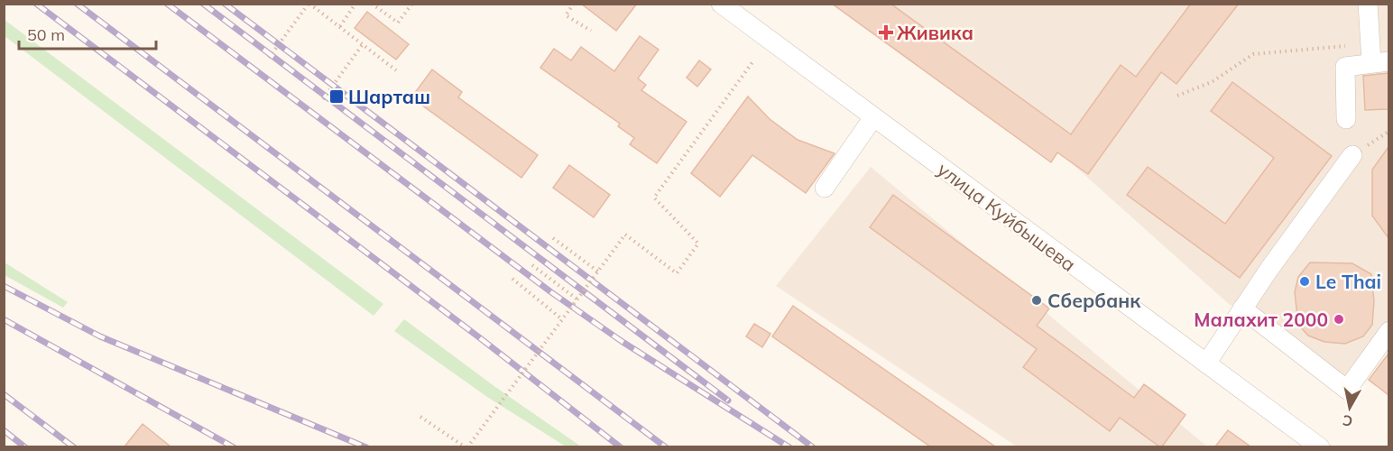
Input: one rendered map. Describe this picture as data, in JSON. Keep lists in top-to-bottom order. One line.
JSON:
{"streets":{"street":["улица Куйбышева"]},"places":{"health":["Живика"],"transit":["Шарташ"],"other":["Le Thai","Сбербанк","Малахит 2000"]},"scale_bar":"50 m","north":"bottom"}
